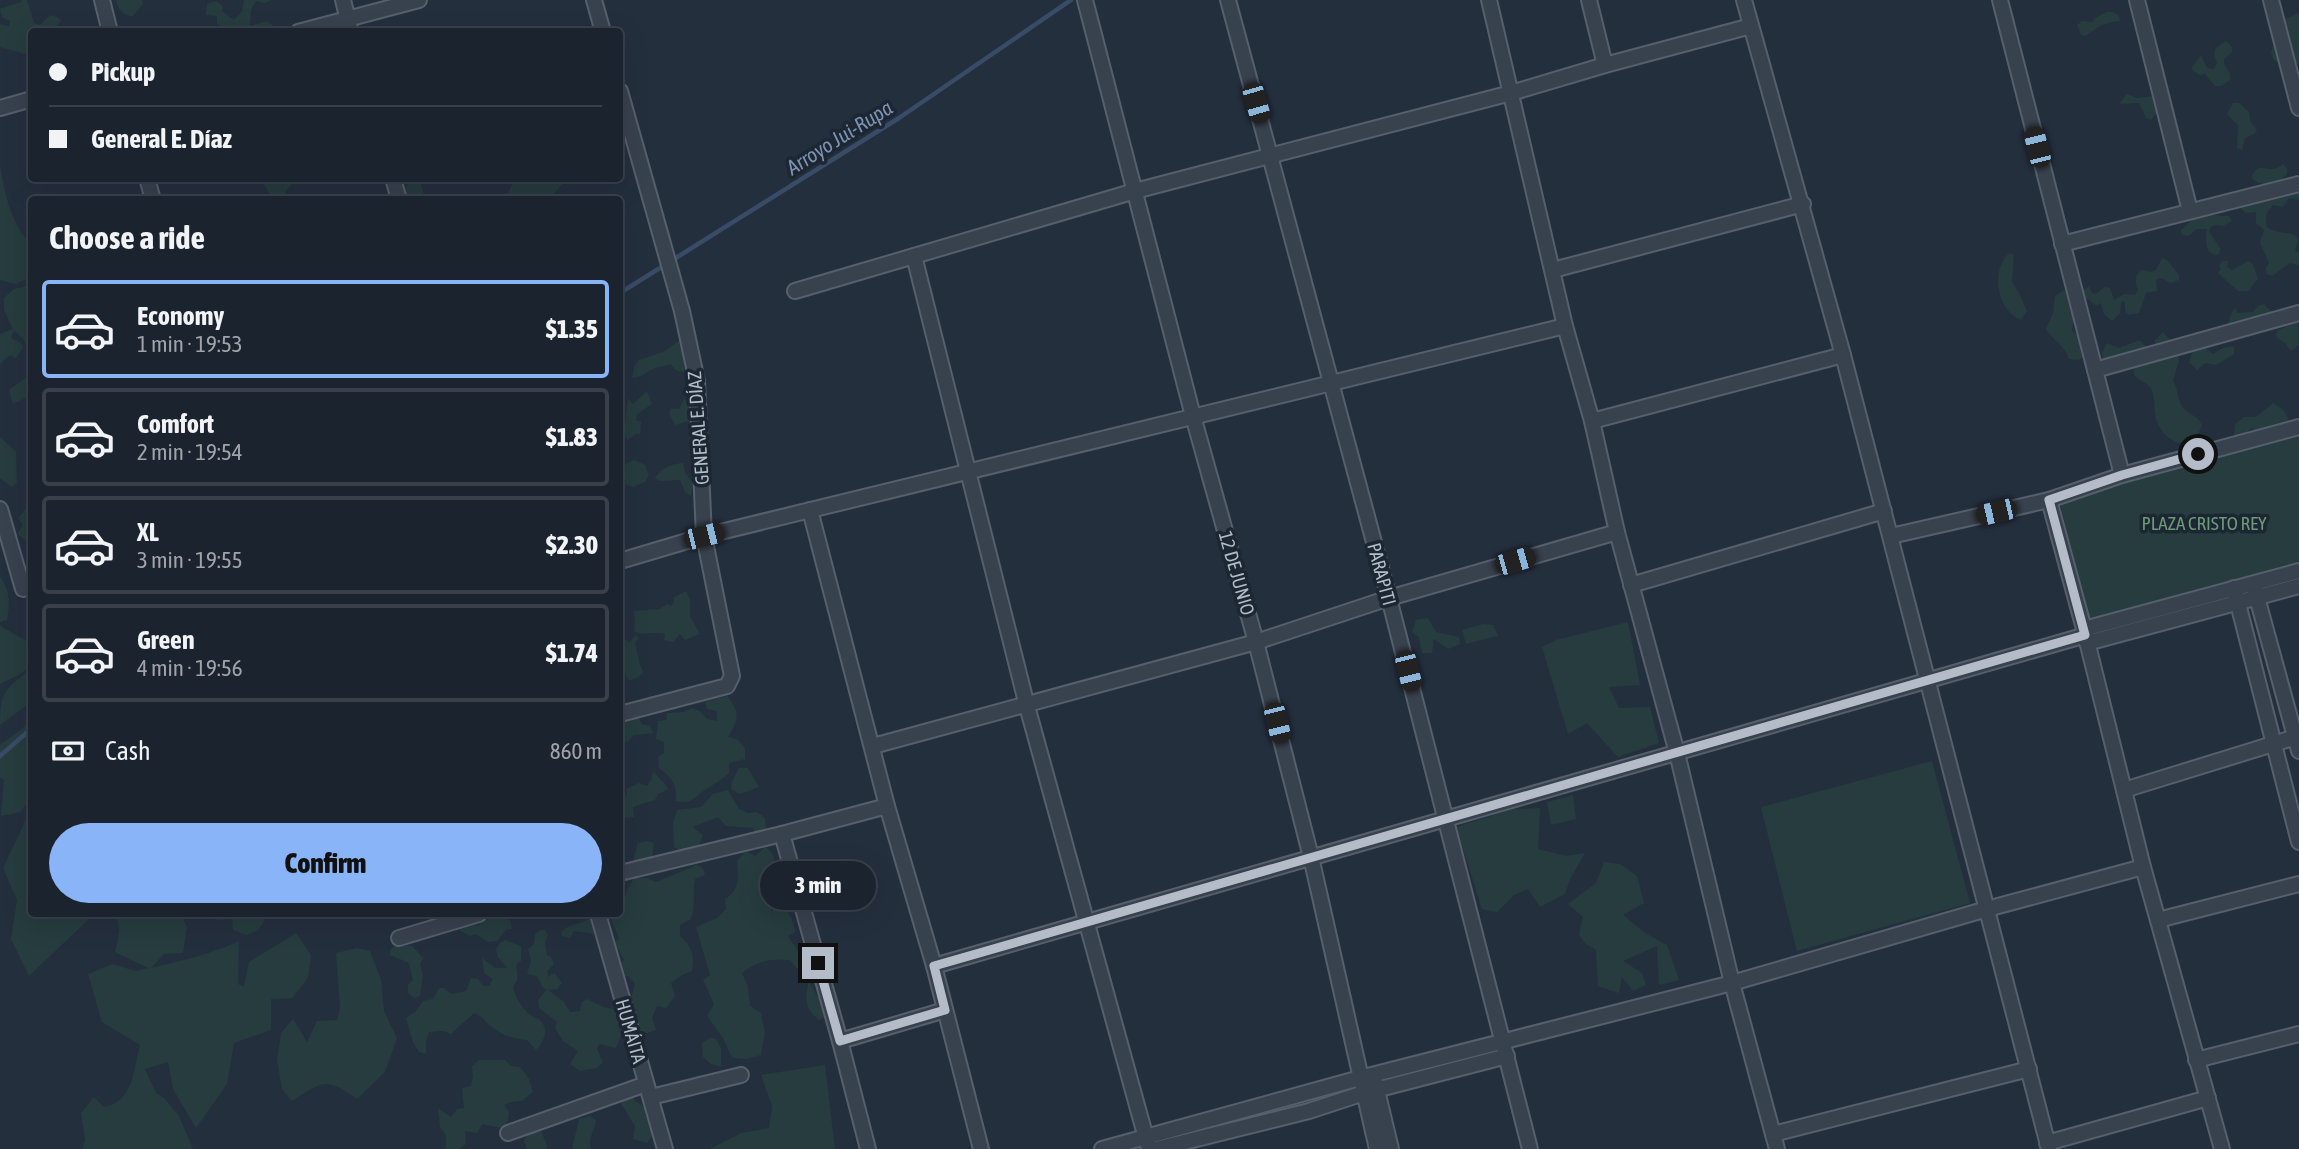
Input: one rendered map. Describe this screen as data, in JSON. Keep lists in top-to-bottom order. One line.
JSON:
{"streets":{"street":["GENERAL E. DÍAZ","12 DE JUNIO","PARAPITI","HUMÁITA"]},"water":["Arroyo Jui-Rupa"],"parks":["PLAZA CRISTO REY"],"page":{"banner":["Pickup","General E. Díaz"],"heading":"Choose a ride","list":[{"name":"Economy","note":"1 min · 19:53","value":"$1.35"},{"name":"Comfort","note":"2 min · 19:54","value":"$1.83"},{"name":"XL","note":"3 min · 19:55","value":"$2.30"},{"name":"Green","note":"4 min · 19:56","value":"$1.74"}],"pay":["Cash","860 m"],"buttons":"Confirm","bubble":"3 min"}}
